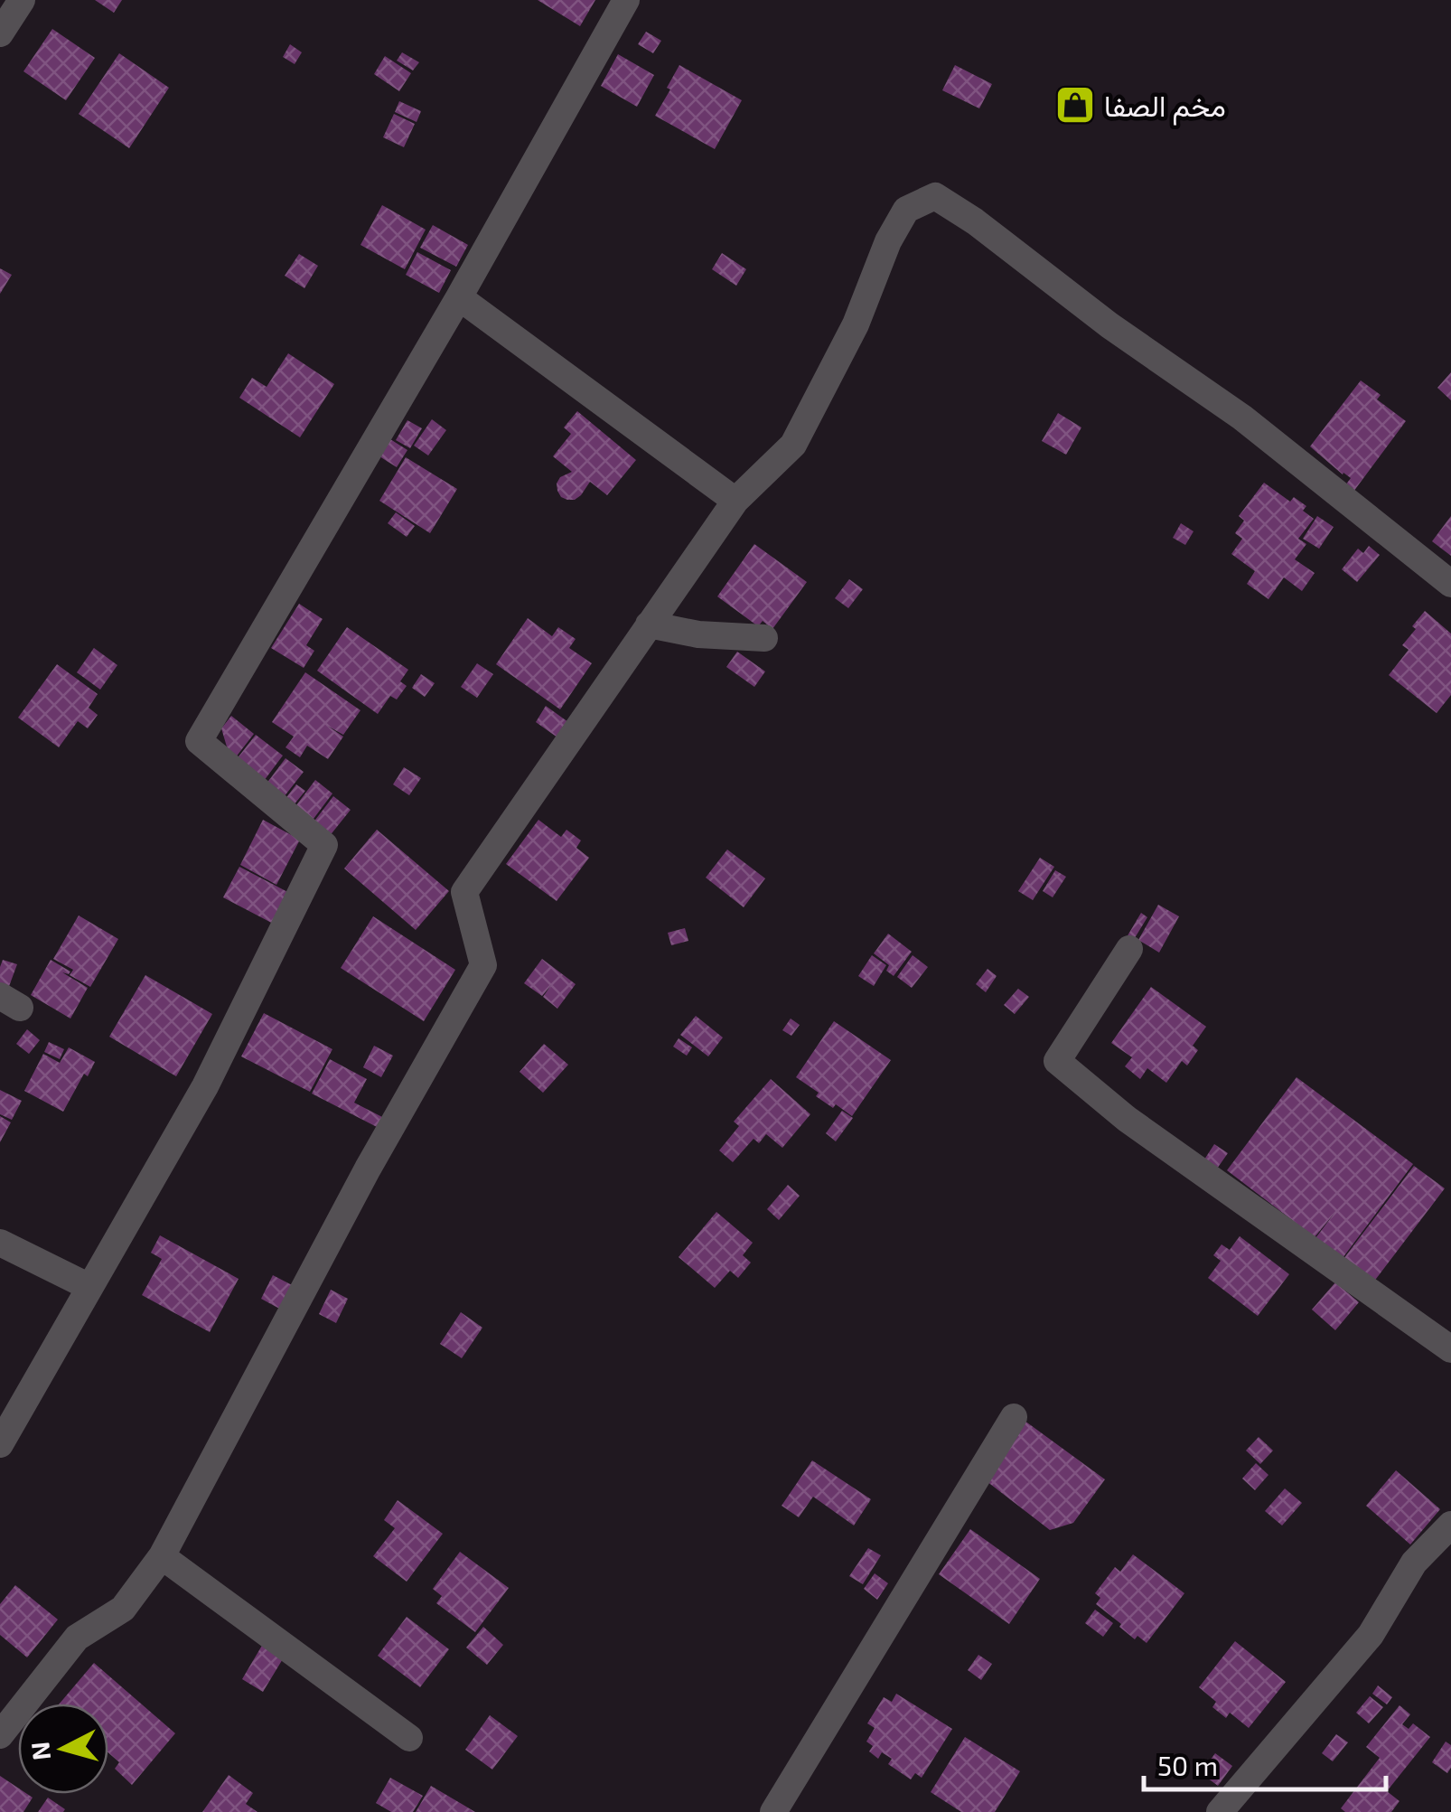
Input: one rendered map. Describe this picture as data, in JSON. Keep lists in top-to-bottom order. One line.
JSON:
{"places":{"shop":["مخم الصفا"]},"scale_bar":"50 m","north":"left"}
